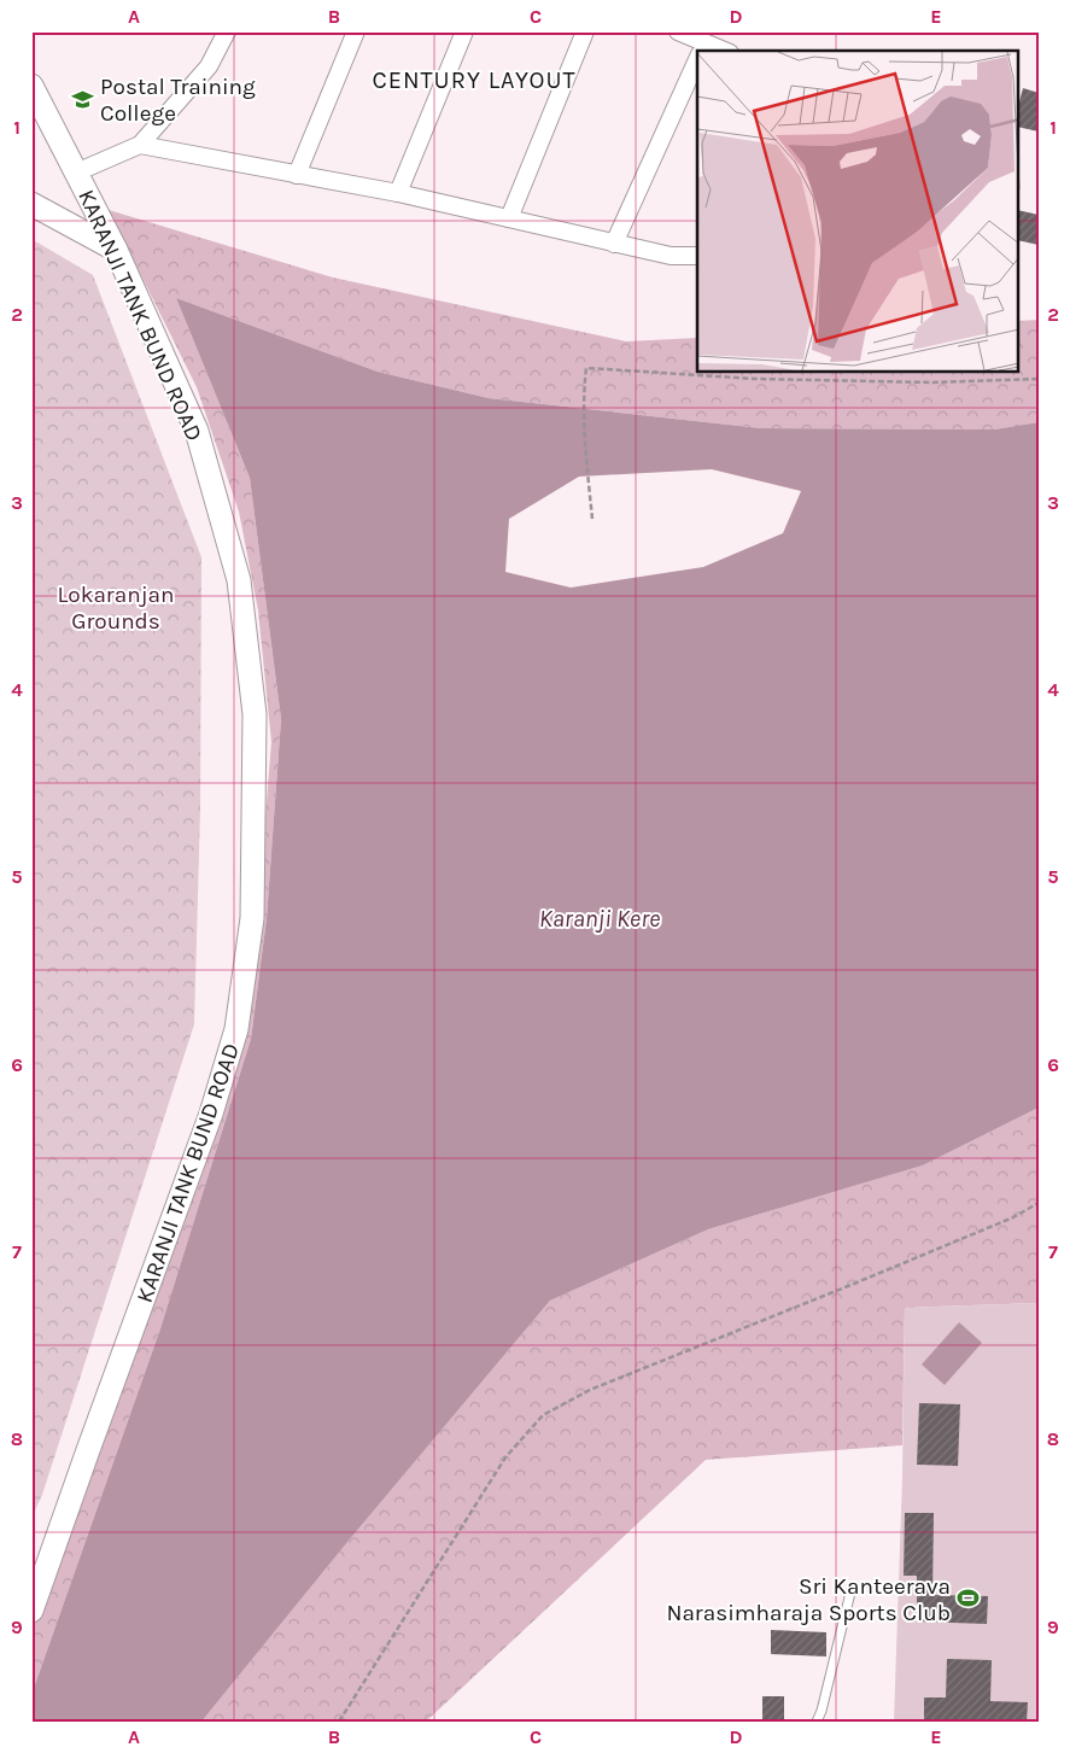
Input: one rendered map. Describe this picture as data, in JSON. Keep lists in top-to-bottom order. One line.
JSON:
{"streets":{"street":["KARANJI TANK BUND ROAD"]},"districts":["CENTURY LAYOUT"],"water":["Karanji Kere"],"parks":["Lokaranjan Grounds"],"places":{"school or university":["Postal Training College"],"sports":["Sri Kanteerava Narasimharaja Sports Club"]},"grid":{"columns":["A","B","C","D","E"],"rows":["1","2","3","4","5","6","7","8","9"]}}
